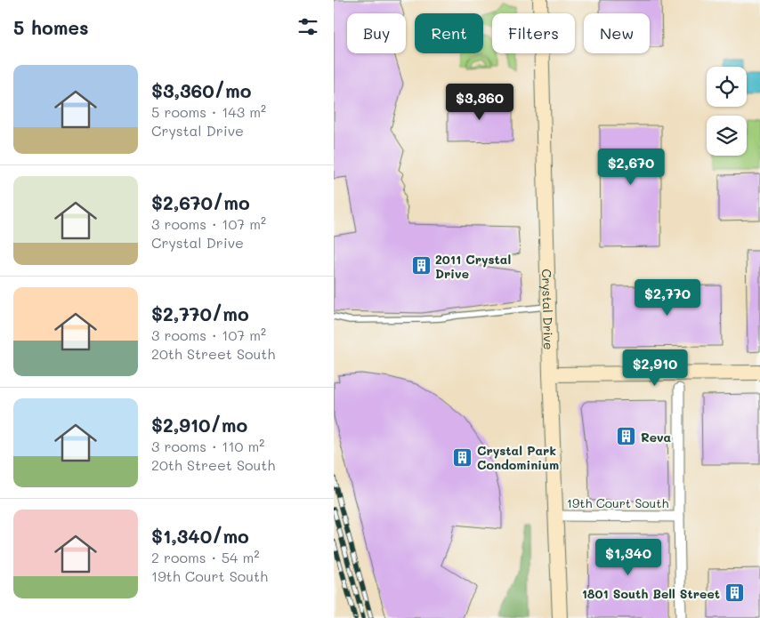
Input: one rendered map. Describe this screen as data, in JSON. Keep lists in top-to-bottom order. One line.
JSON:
{"streets":{"street":["Crystal Drive","19th Court South"]},"crossings":[["Crystal Drive","19th Court South"]],"places":{"building":["2011 Crystal Drive","Reva","Crystal Park Condominium","1801 South Bell Street"]},"page":{"heading":"5 homes","chip":["Buy","Rent","Filters","New"],"list":[{"name":"$3,360/mo","note":"5 rooms · 143 m² · Crystal Drive"},{"name":"$2,670/mo","note":"3 rooms · 107 m² · Crystal Drive"},{"name":"$2,770/mo","note":"3 rooms · 107 m² · 20th Street South"},{"name":"$2,910/mo","note":"3 rooms · 110 m² · 20th Street South"},{"name":"$1,340/mo","note":"2 rooms · 54 m² · 19th Court South"}],"price":["$3,360","$2,670","$2,770","$2,910","$1,340"]}}
